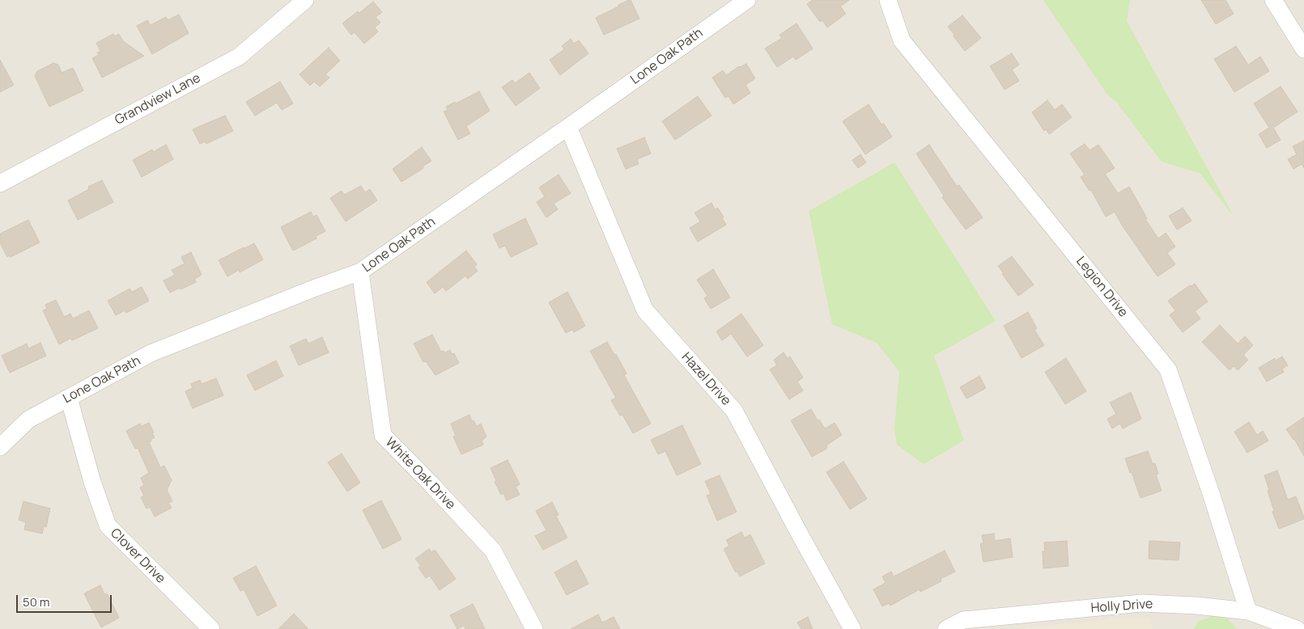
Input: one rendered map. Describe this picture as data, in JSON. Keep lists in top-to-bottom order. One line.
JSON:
{"streets":{"street":["Lone Oak Path","Grandview Lane","Legion Drive","Hazel Drive","White Oak Drive","Clover Drive","Holly Drive"]},"crossings":[["Lone Oak Path","Hazel Drive"],["Lone Oak Path","White Oak Drive"],["Lone Oak Path","Clover Drive"],["Legion Drive","Holly Drive"]],"scale_bar":"50 m"}
